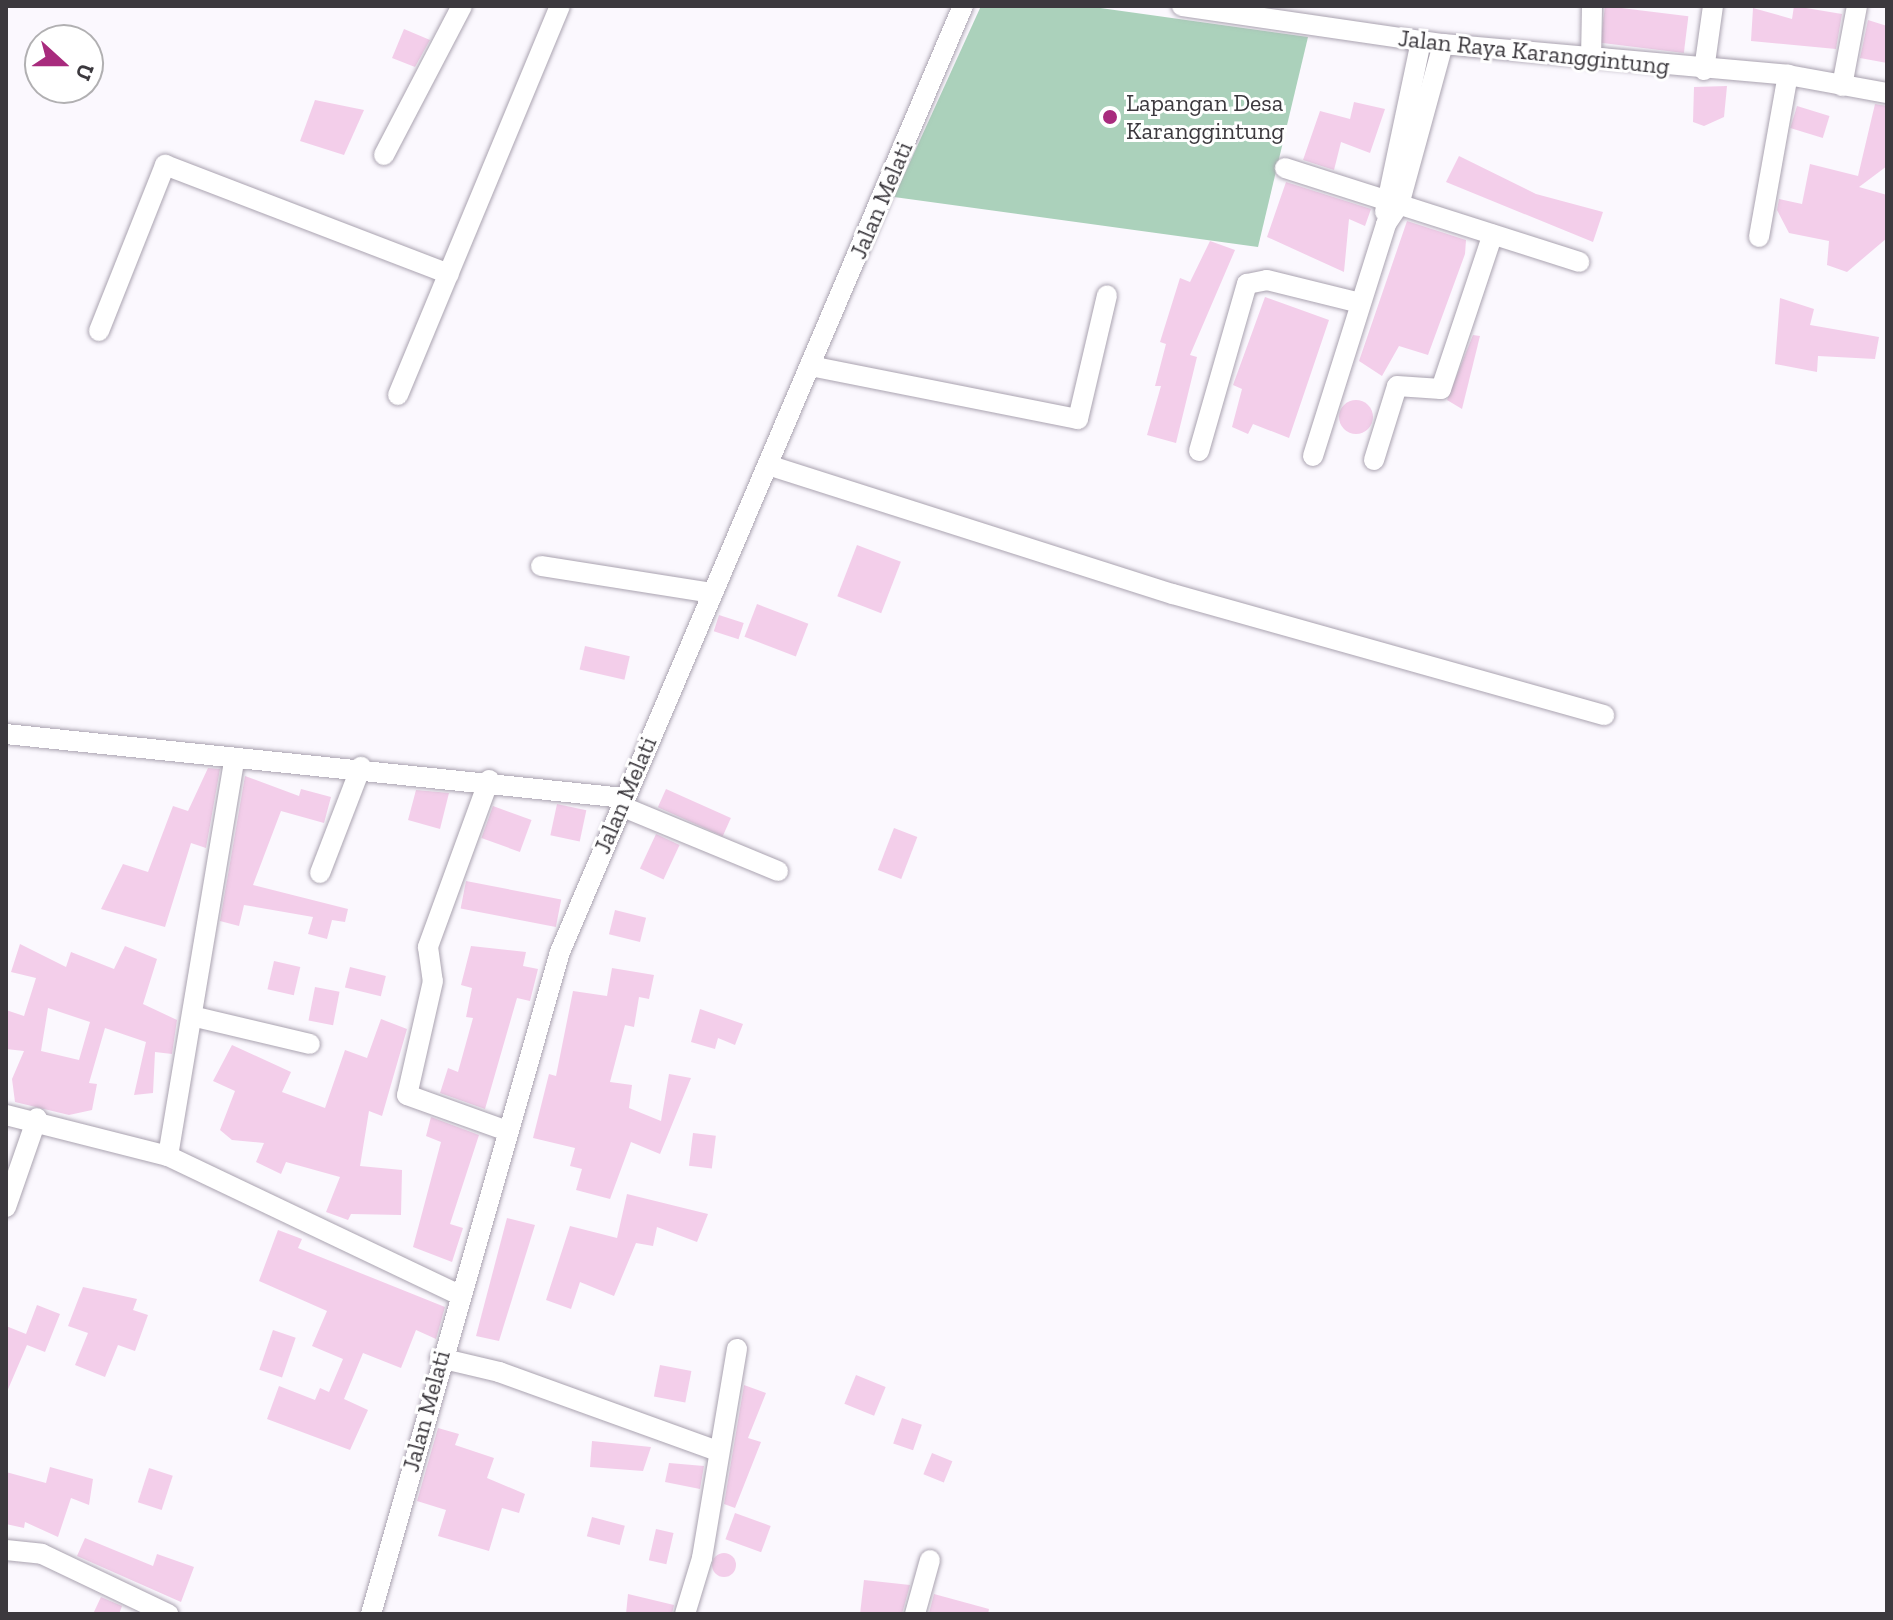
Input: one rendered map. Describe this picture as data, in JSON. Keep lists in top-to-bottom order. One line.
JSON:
{"streets":{"street":["Jalan Raya Karanggintung","Jalan Melati"]},"places":["Lapangan Desa Karanggintung"],"north":"right"}
